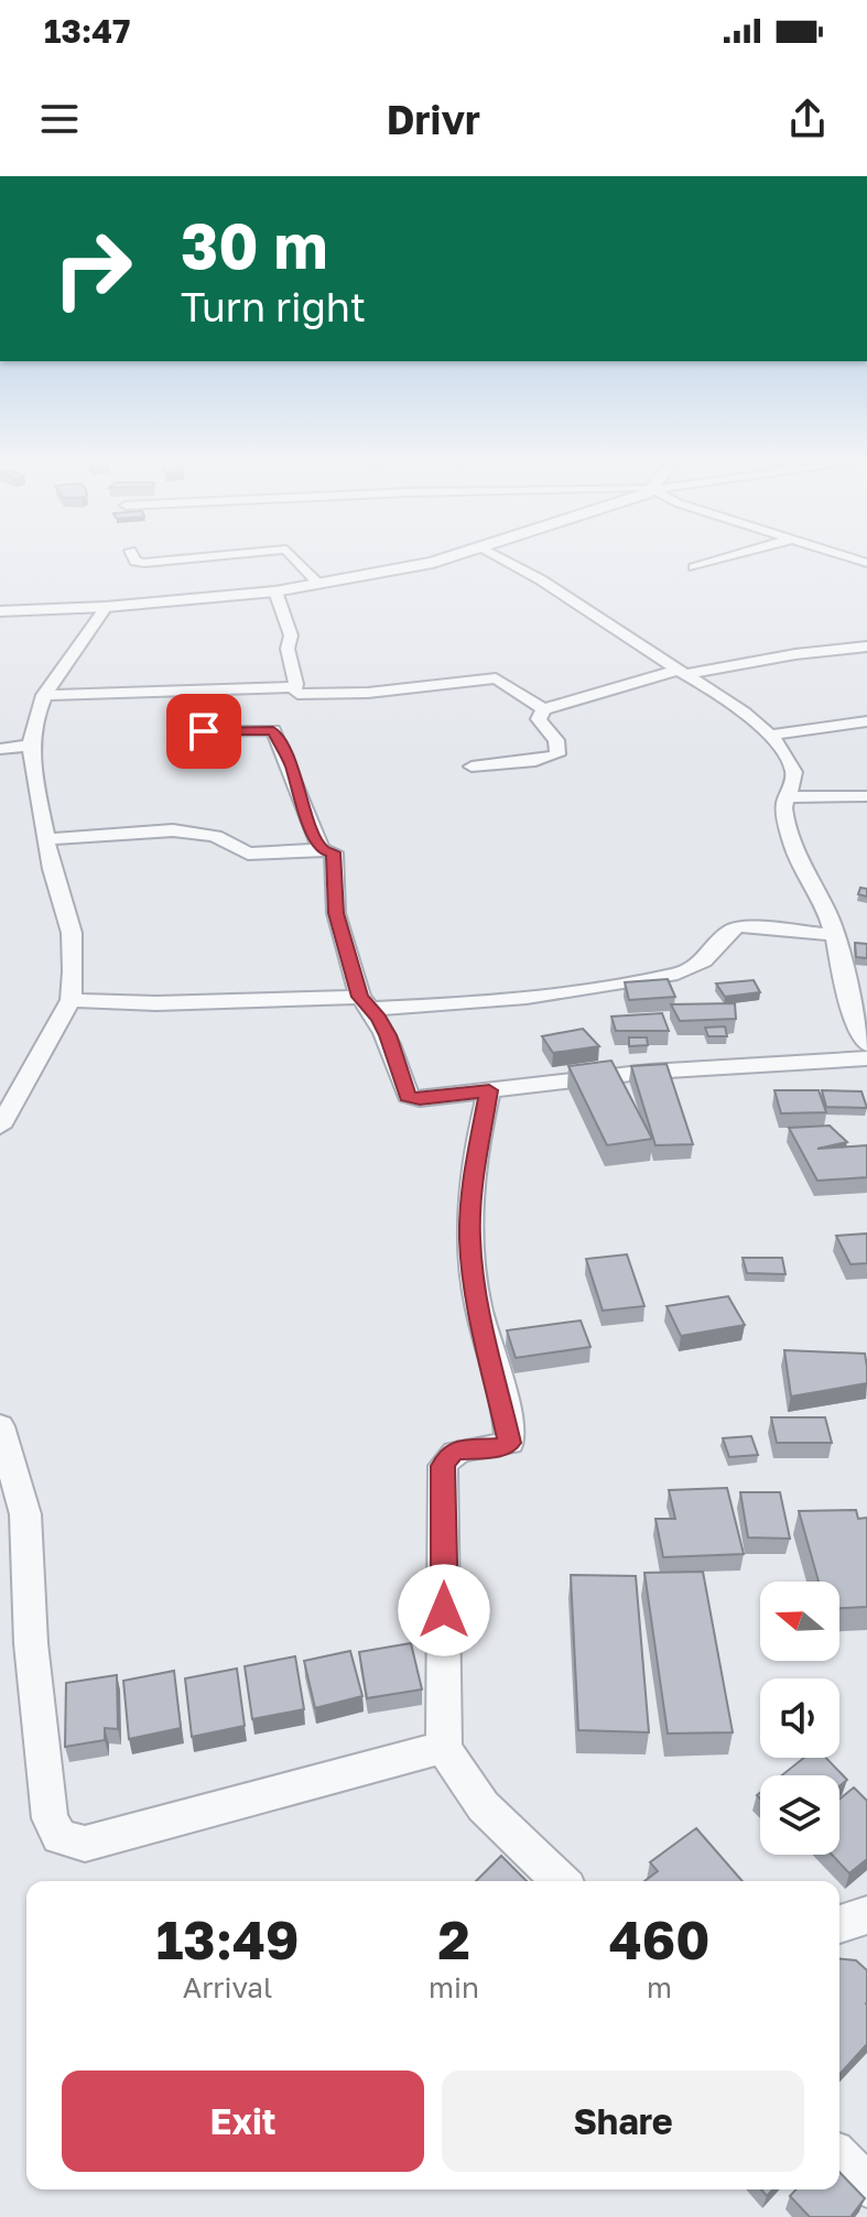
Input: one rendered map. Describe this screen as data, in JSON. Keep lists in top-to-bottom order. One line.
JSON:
{"north":"left","page":{"status":"13:47","header":"Drivr","turn":["30 m","Turn right"],"eta":["13:49","Arrival","2","min","460","m"],"buttons":["Exit","Share"]}}
